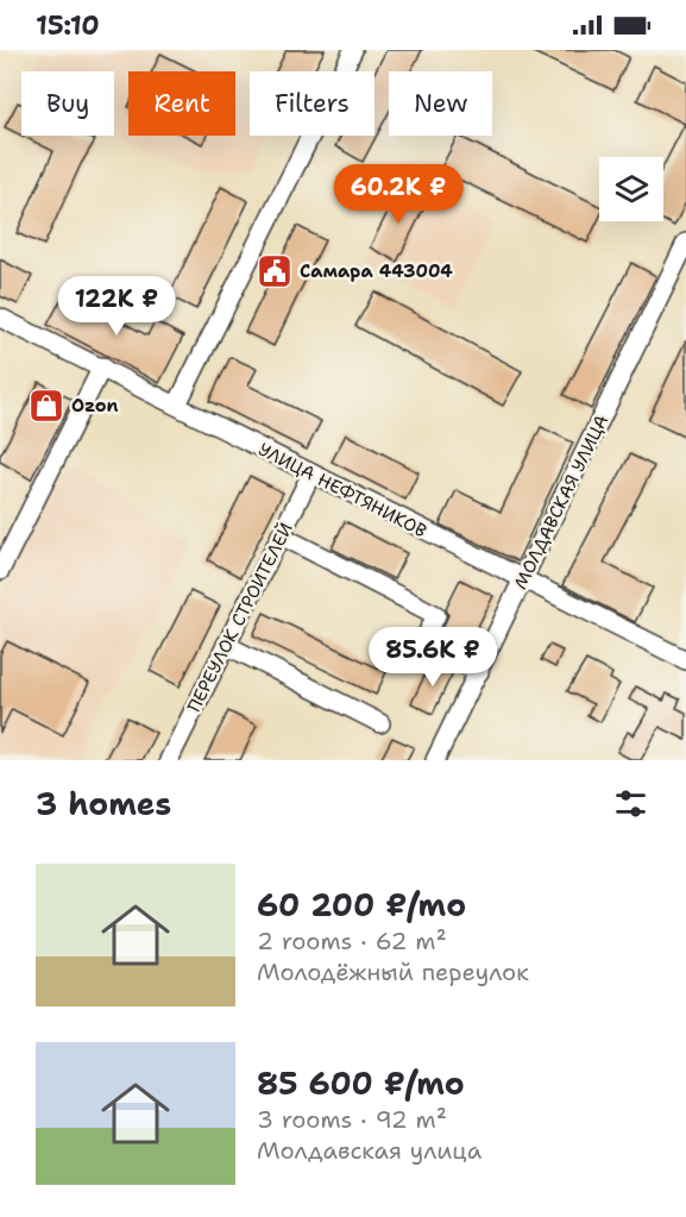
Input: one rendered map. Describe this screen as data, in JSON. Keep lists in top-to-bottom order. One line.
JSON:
{"streets":{"street":["УЛИЦА НЕФТЯНИКОВ","МОЛДАВСКАЯ УЛИЦА","ПЕРЕУЛОК СТРОИТЕЛЕЙ"]},"crossings":[["УЛИЦА НЕФТЯНИКОВ","МОЛДАВСКАЯ УЛИЦА"],["УЛИЦА НЕФТЯНИКОВ","ПЕРЕУЛОК СТРОИТЕЛЕЙ"]],"places":{"public building":["Самара 443004"],"shop":["Ozon"]},"page":{"status":"15:10","chip":["Buy","Rent","Filters","New"],"price":["60.2K ₽","122K ₽","85.6K ₽"],"heading":"3 homes","list":[{"name":"60 200 ₽/mo","note":"2 rooms · 62 m² · Молодёжный переулок"},{"name":"85 600 ₽/mo","note":"3 rooms · 92 m² · Молдавская улица"}]}}
